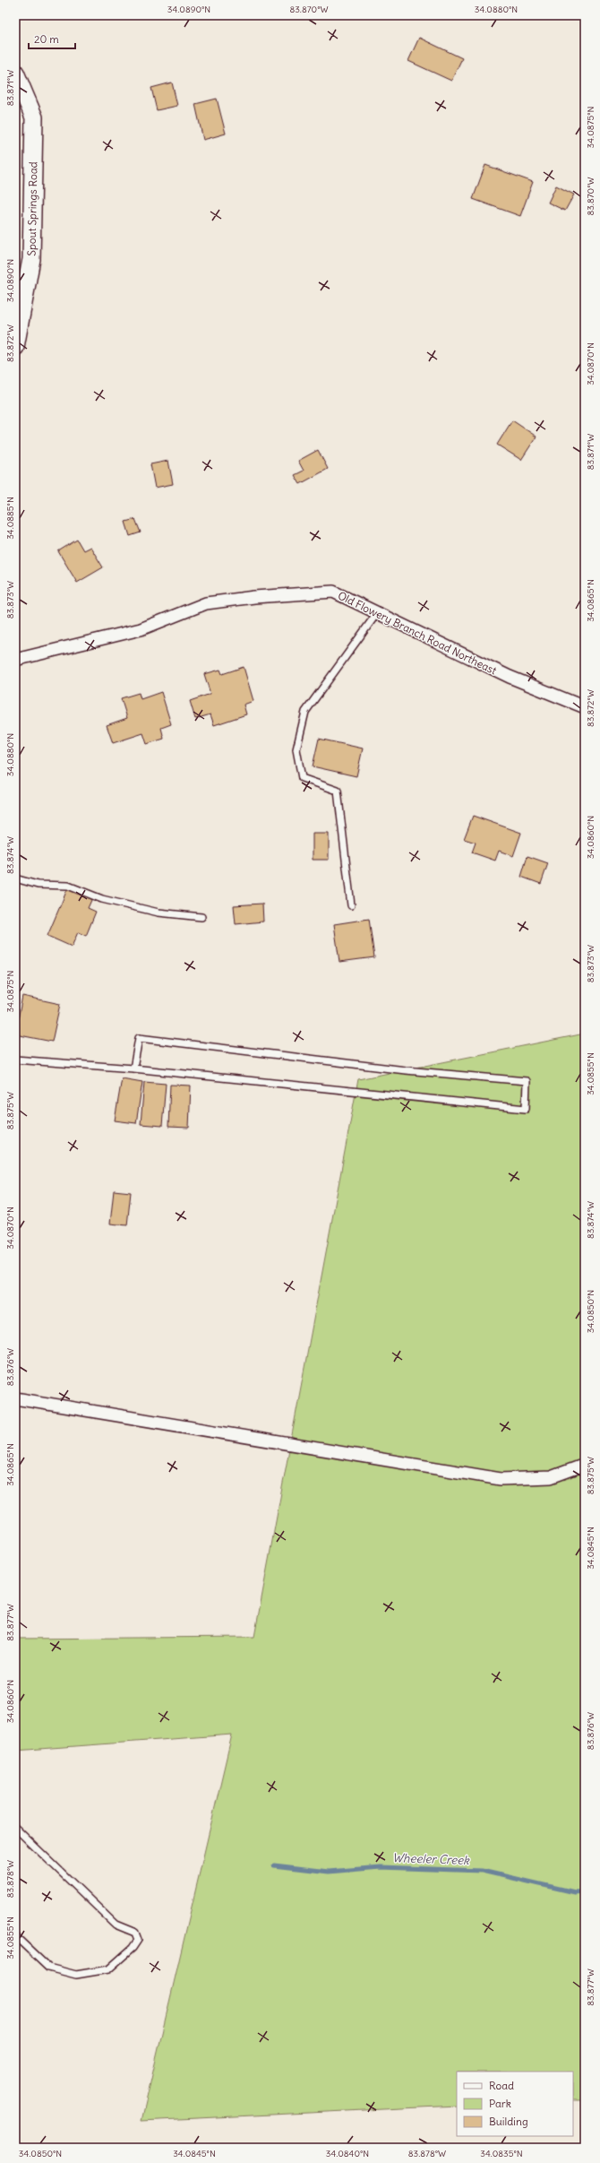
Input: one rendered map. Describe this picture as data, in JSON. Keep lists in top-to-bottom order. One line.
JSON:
{"streets":{"street":["Spout Springs Road","Old Flowery Branch Road Northeast"]},"water":["Wheeler Creek"],"legend":["Road","Park","Building"],"scale_bar":"20 m","coordinates":["34.0890°N","83.870°W","34.0880°N","83.871°W","34.0875°N","83.872°W","34.0870°N","34.0885°N","83.873°W","34.0865°N","34.0860°N","83.874°W","34.0855°N","83.875°W","34.0850°N","83.876°W","34.0845°N","83.877°W","83.878°W","34.0840°N","34.0835°N"]}
